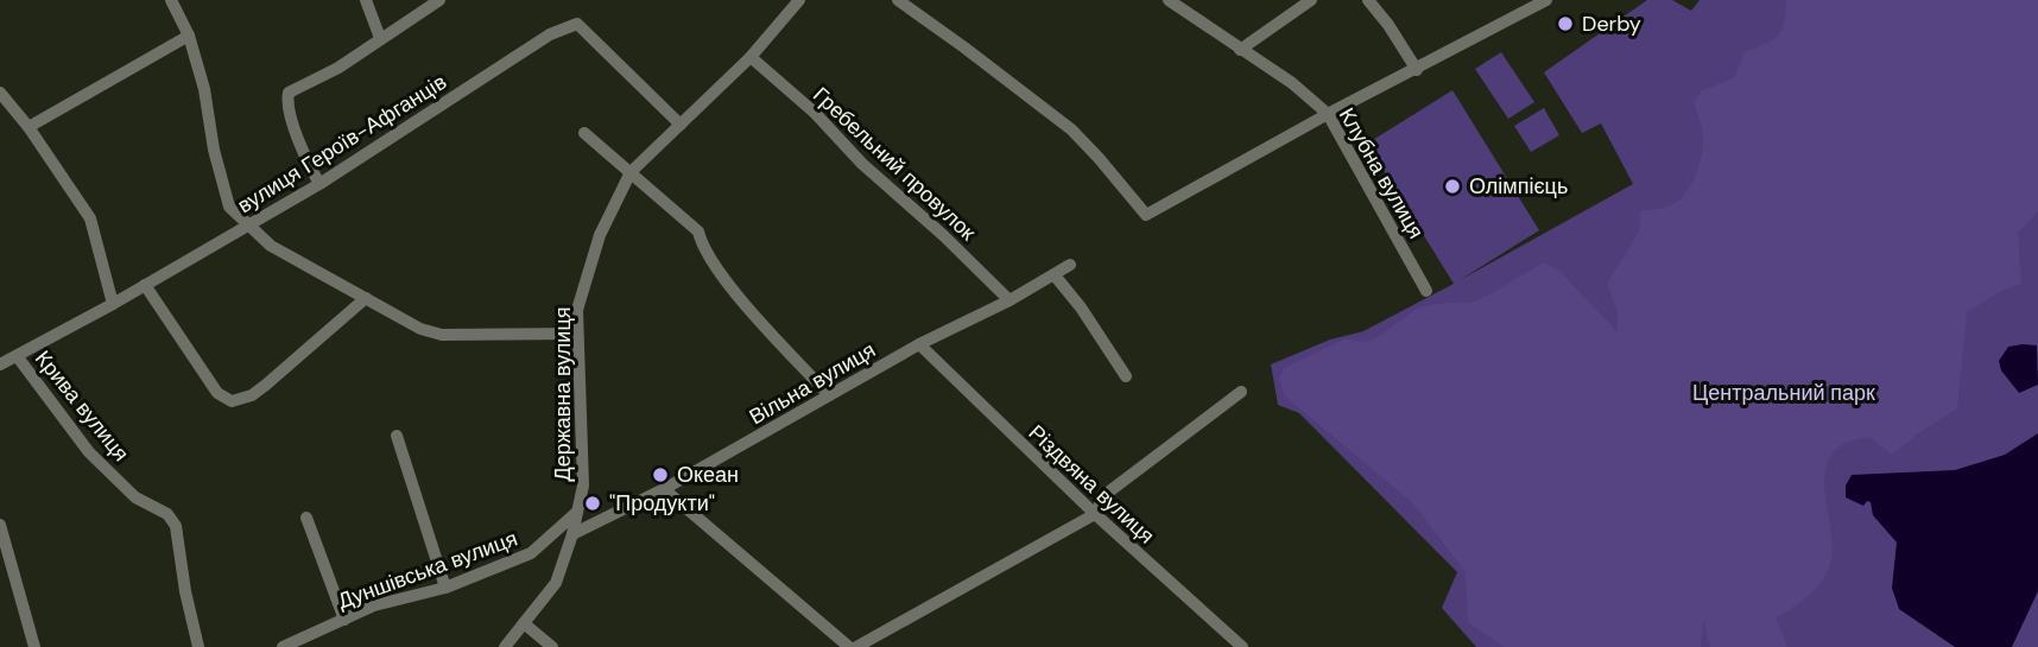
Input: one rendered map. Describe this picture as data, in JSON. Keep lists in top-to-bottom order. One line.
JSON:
{"streets":{"street":["вулиця Героїв-Афганців","Гребельний провулок","Клубна вулиця","Вільна вулиця","Державна вулиця","Крива вулиця","Різдвяна вулиця","Дуншівська вулиця"]},"crossings":[["вулиця Героїв-Афганців","Державна вулиця"],["вулиця Героїв-Афганців","Крива вулиця"],["Гребельний провулок","Вільна вулиця"],["Гребельний провулок","Державна вулиця"],["Вільна вулиця","Державна вулиця"],["Вільна вулиця","Різдвяна вулиця"],["Державна вулиця","Дуншівська вулиця"]],"parks":["Центральний парк"],"places":["Derby","Олімпієць","Океан","\"Продукти\""]}
